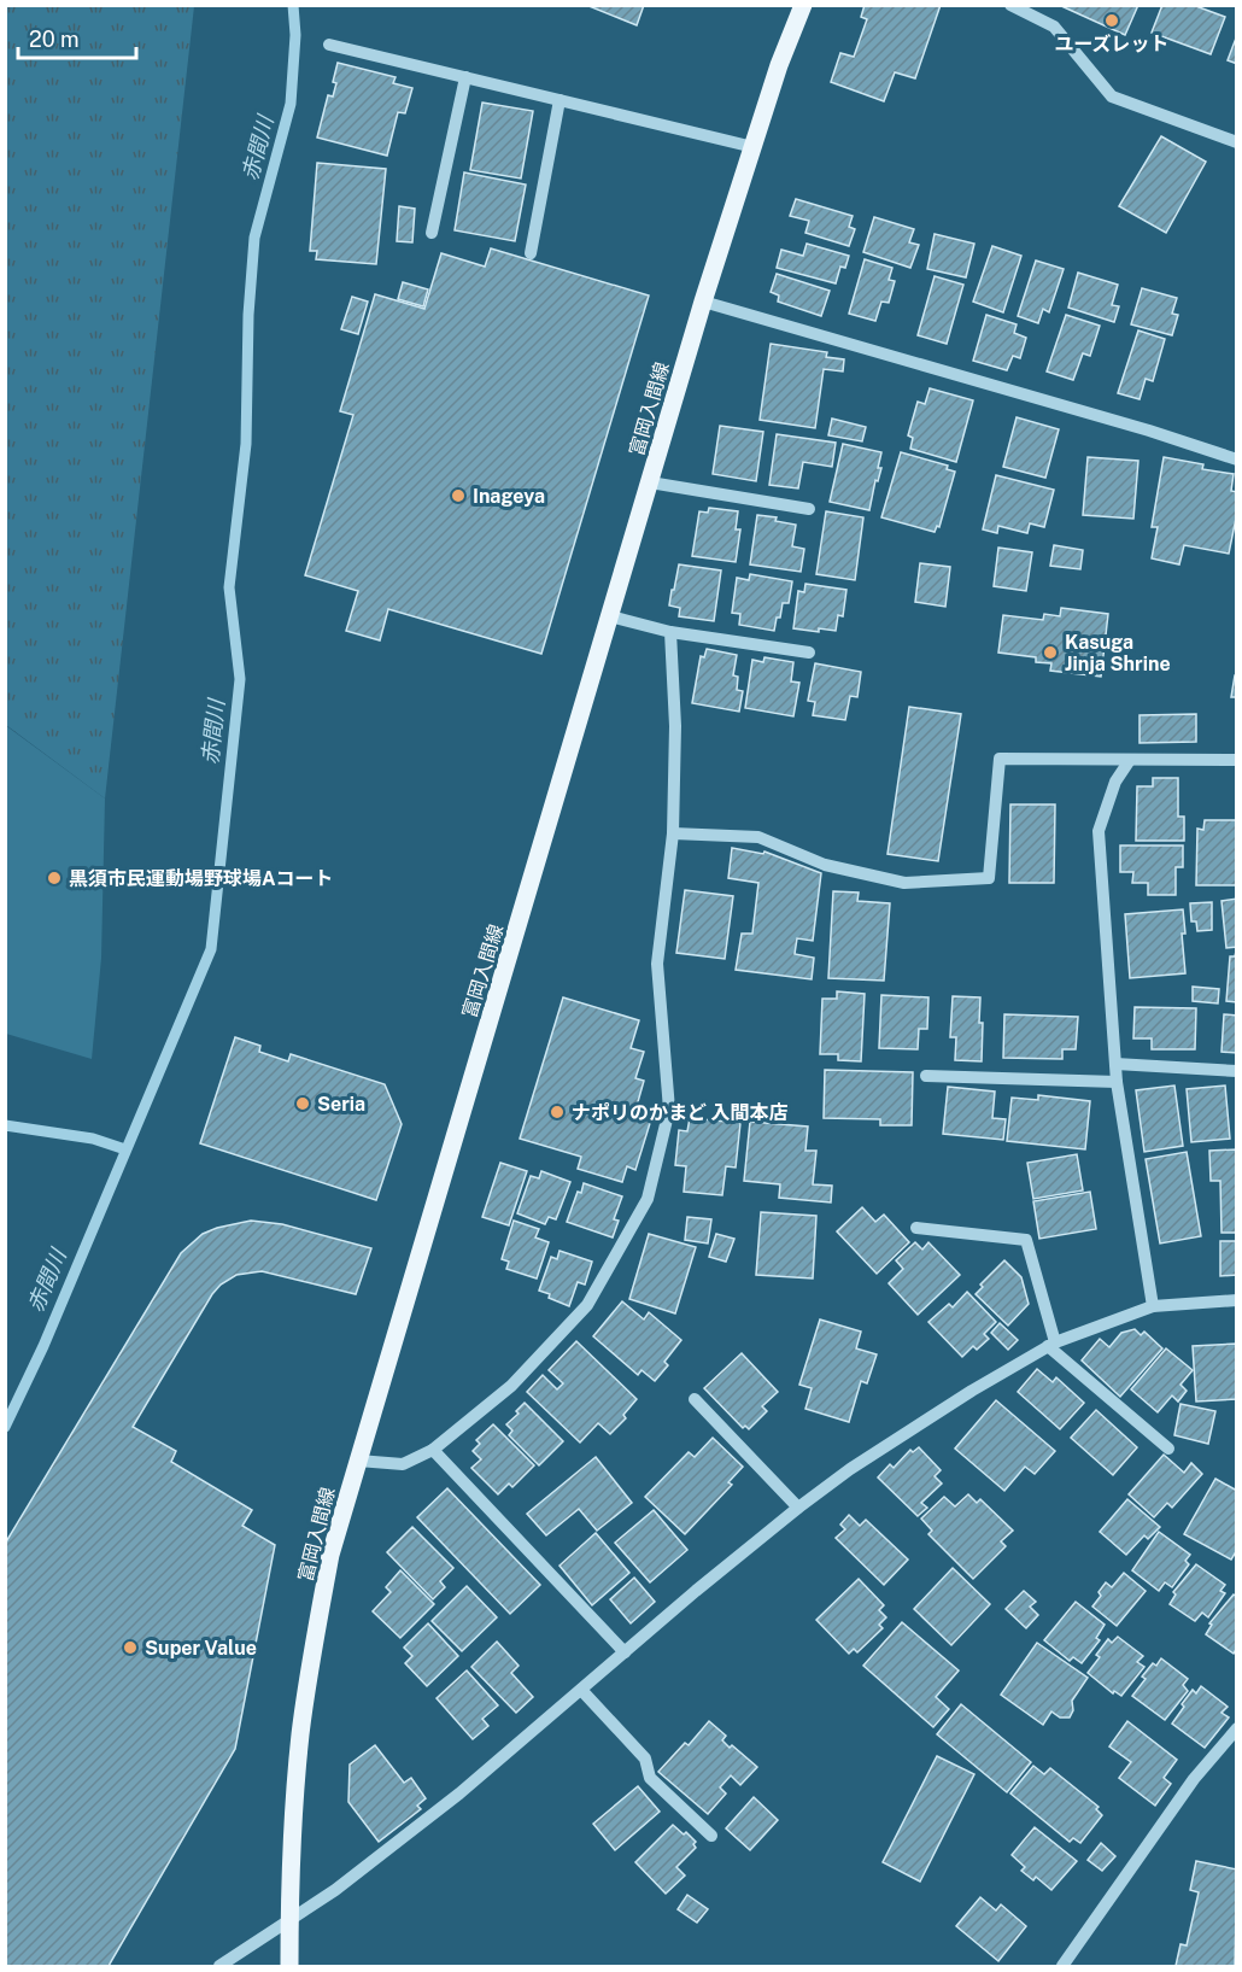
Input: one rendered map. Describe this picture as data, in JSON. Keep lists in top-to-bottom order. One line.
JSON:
{"streets":{"main road":["富岡入間線"]},"water":["赤間川"],"places":["ユーズレット","Inageya","Kasuga Jinja Shrine","黒須市民運動場野球場Aコート","Seria","ナポリのかまど 入間本店","Super Value"],"scale_bar":"20 m"}
